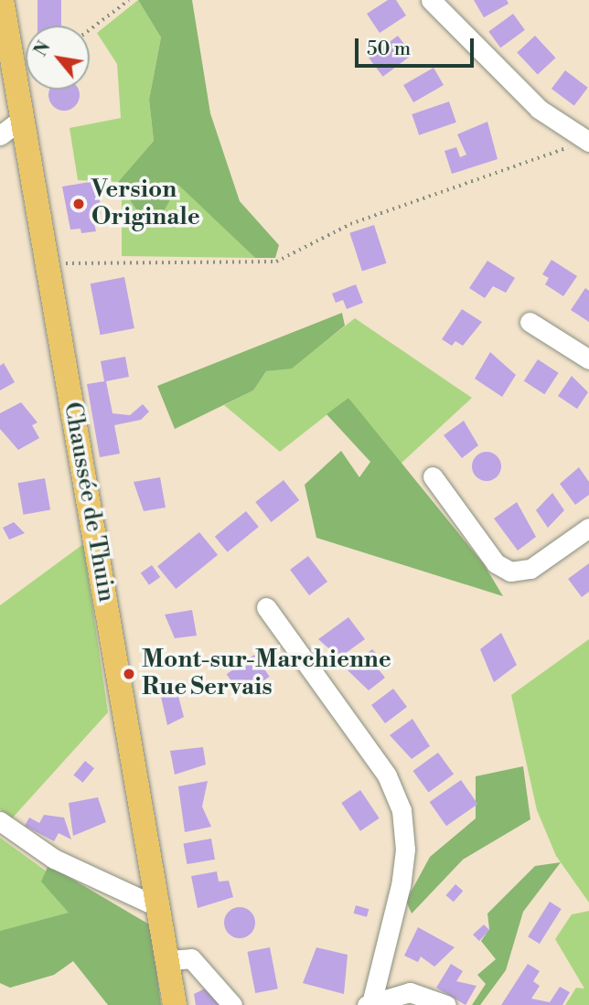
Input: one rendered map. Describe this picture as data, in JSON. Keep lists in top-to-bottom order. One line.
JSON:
{"streets":{"main road":["Chaussée de Thuin"]},"places":["Version Originale","Mont-sur-Marchienne Rue Servais"],"scale_bar":"50 m","north":"top left"}
